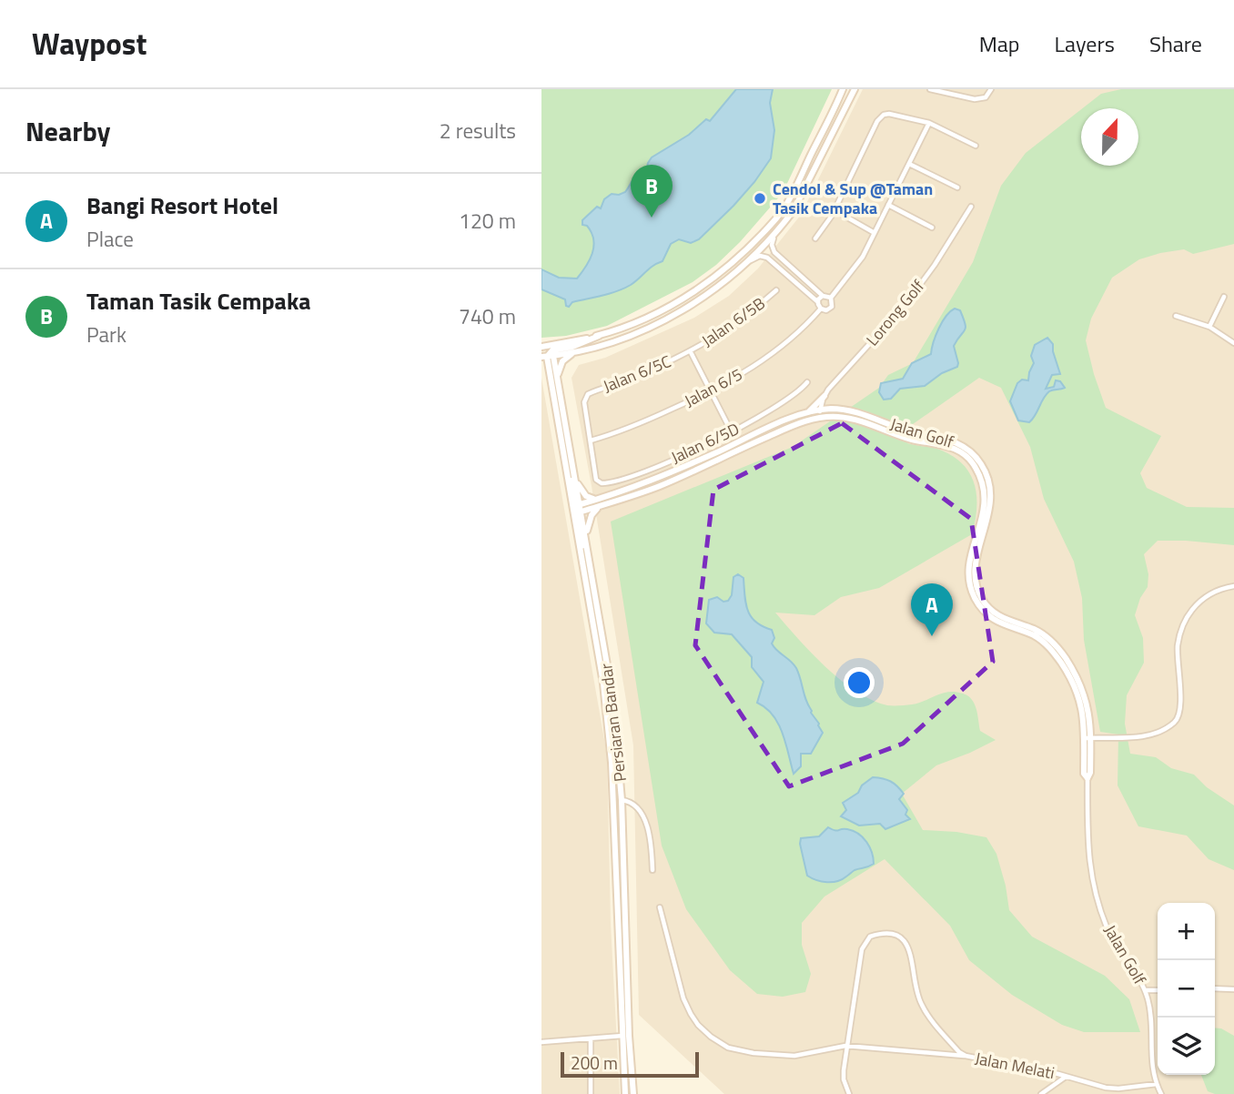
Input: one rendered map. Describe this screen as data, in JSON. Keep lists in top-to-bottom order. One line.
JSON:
{"streets":{"main road":["Jalan Golf","Persiaran Bandar"],"street":["Lorong Golf","Jalan 6/5B","Jalan 6/5C","Jalan 6/5","Jalan 6/5D","Jalan Melati"]},"crossings":[["Lorong Golf","Jalan Golf"],["Jalan 6/5B","Jalan 6/5C"],["Jalan 6/5C","Jalan 6/5"],["Jalan 6/5C","Jalan 6/5D"],["Jalan 6/5","Jalan 6/5D"],["Jalan Golf","Persiaran Bandar"],["Jalan Golf","Jalan Melati"]],"places":["Cendol & Sup @Taman Tasik Cempaka"],"scale_bar":"200 m","north":"top","page":{"header":"Waypost","nav":["Map","Layers","Share"],"heading":["Nearby","2 results"],"pins":["B","A"],"list":[{"mark":"A","name":"Bangi Resort Hotel","note":"Place","value":"120 m"},{"mark":"B","name":"Taman Tasik Cempaka","note":"Park","value":"740 m"}],"map_buttons":["+","−"],"scale":"200 m"}}
